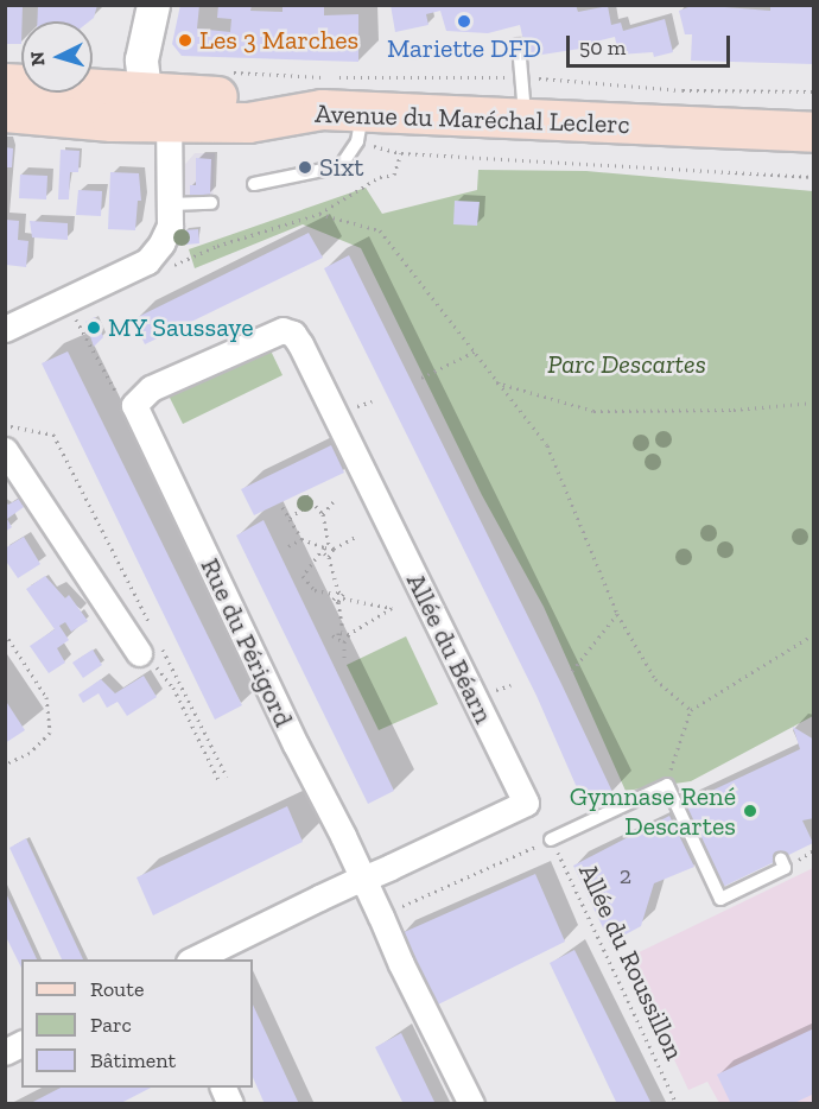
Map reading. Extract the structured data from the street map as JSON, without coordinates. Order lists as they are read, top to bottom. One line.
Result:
{"streets":{"main road":["Avenue du Maréchal Leclerc"],"street":["Rue du Périgord","Allée du Béarn"],"path":["Allée du Roussillon"]},"crossings":[["Rue du Périgord","Allée du Béarn"]],"parks":["Parc Descartes"],"places":["Mariette DFD","Les 3 Marches","Sixt","MY Saussaye","Gymnase René Descartes"],"house_numbers":["2"],"legend":["Route","Parc","Bâtiment"],"scale_bar":"50 m","north":"left"}
